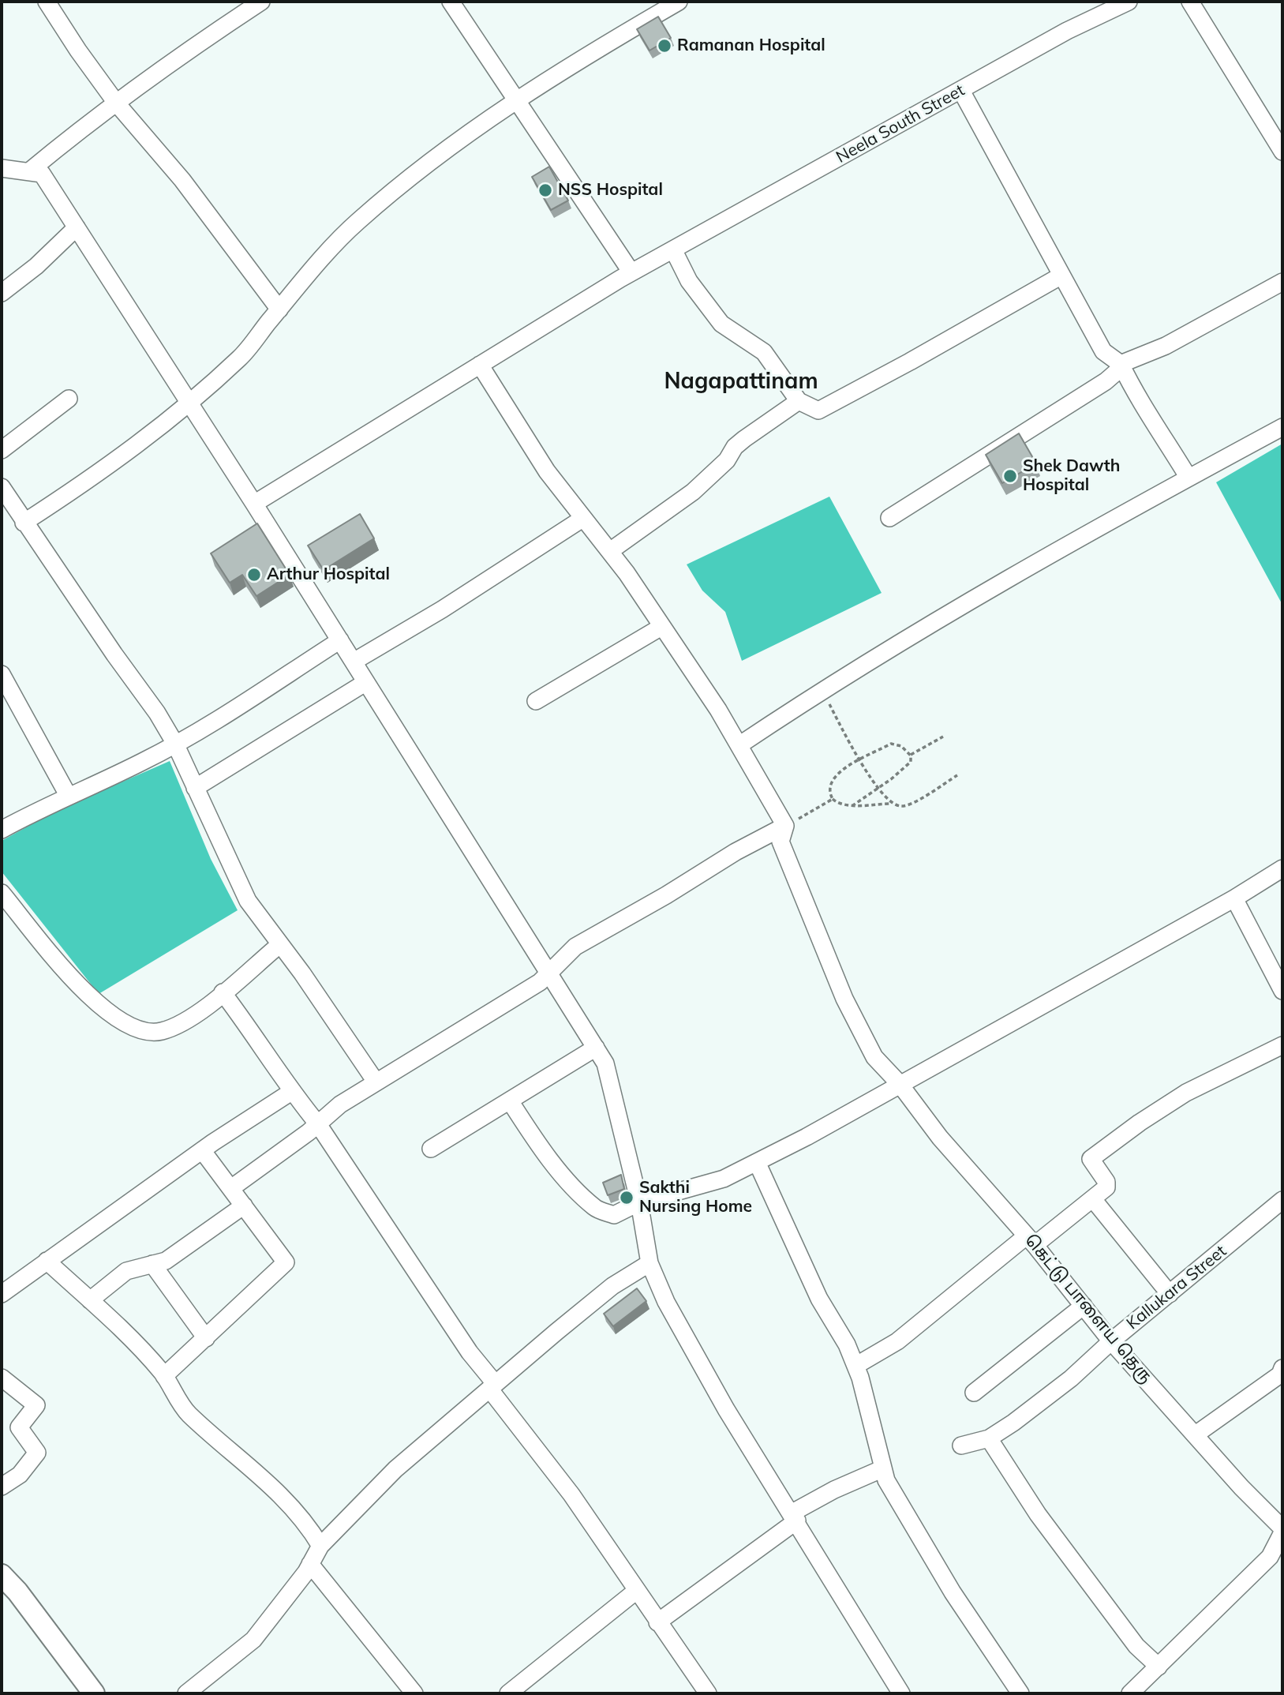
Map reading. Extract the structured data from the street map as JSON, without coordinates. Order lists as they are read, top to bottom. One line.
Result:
{"streets":{"street":["Neela South Street","Kallukara Street","கெட்டு பாளைய தெரு"]},"crossings":[["Kallukara Street","கெட்டு பாளைய தெரு"]],"districts":["Nagapattinam"],"places":["Ramanan Hospital","NSS Hospital","Shek Dawth Hospital","Arthur Hospital","Sakthi Nursing Home"]}
